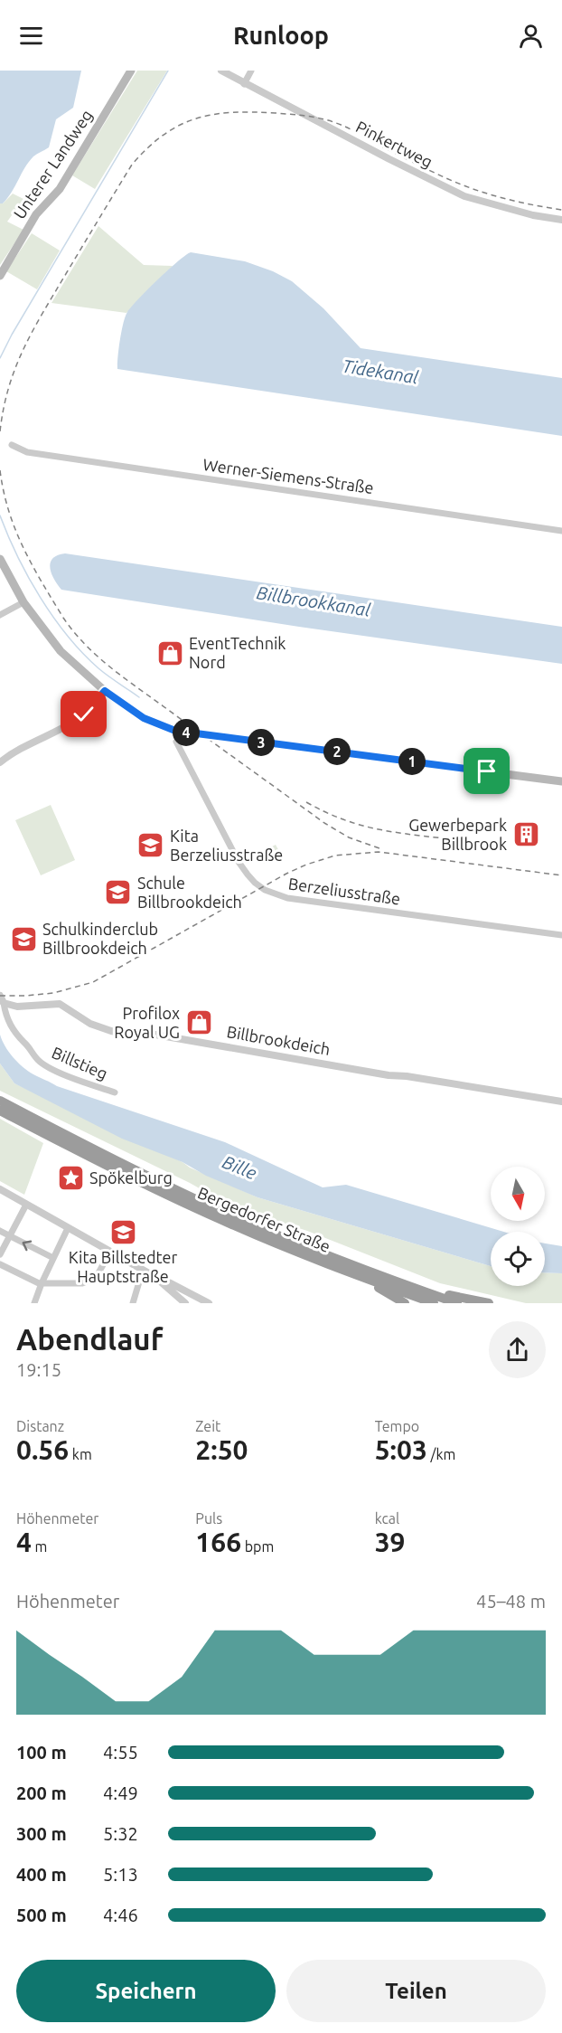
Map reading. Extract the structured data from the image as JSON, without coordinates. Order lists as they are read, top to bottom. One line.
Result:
{"streets":{"highway":["Bergedorfer Straße"],"main road":["Unterer Landweg"],"street":["Pinkertweg","Werner-Siemens-Straße","Berzeliusstraße","Billbrookdeich","Billstieg"]},"crossings":[["Billbrookdeich","Billstieg"]],"water":["Tidekanal","Billbrookkanal","Bille"],"places":{"shop":["EventTechnik Nord","Profilox Royal UG"],"building":["Gewerbepark Billbrook"],"school or university":["Kita Berzeliusstraße","Schule Billbrookdeich","Schulkinderclub Billbrookdeich","Kita Billstedter Hauptstraße"],"place":["Spökelburg"]},"north":"bottom","page":{"header":"Runloop","pins":["4","3","2","1"],"heading":["Abendlauf","19:15"],"stats":[["Distanz","0.56 km"],["Zeit","2:50"],["Tempo","5:03 /km"],["Höhenmeter","4 m"],["Puls","166 bpm"],["kcal","39"]],"chart":["Höhenmeter","45–48 m"],"list":[{"name":"100 m","note":"4:55"},{"name":"200 m","note":"4:49"},{"name":"300 m","note":"5:32"},{"name":"400 m","note":"5:13"},{"name":"500 m","note":"4:46"}],"buttons":["Speichern","Teilen"]}}
